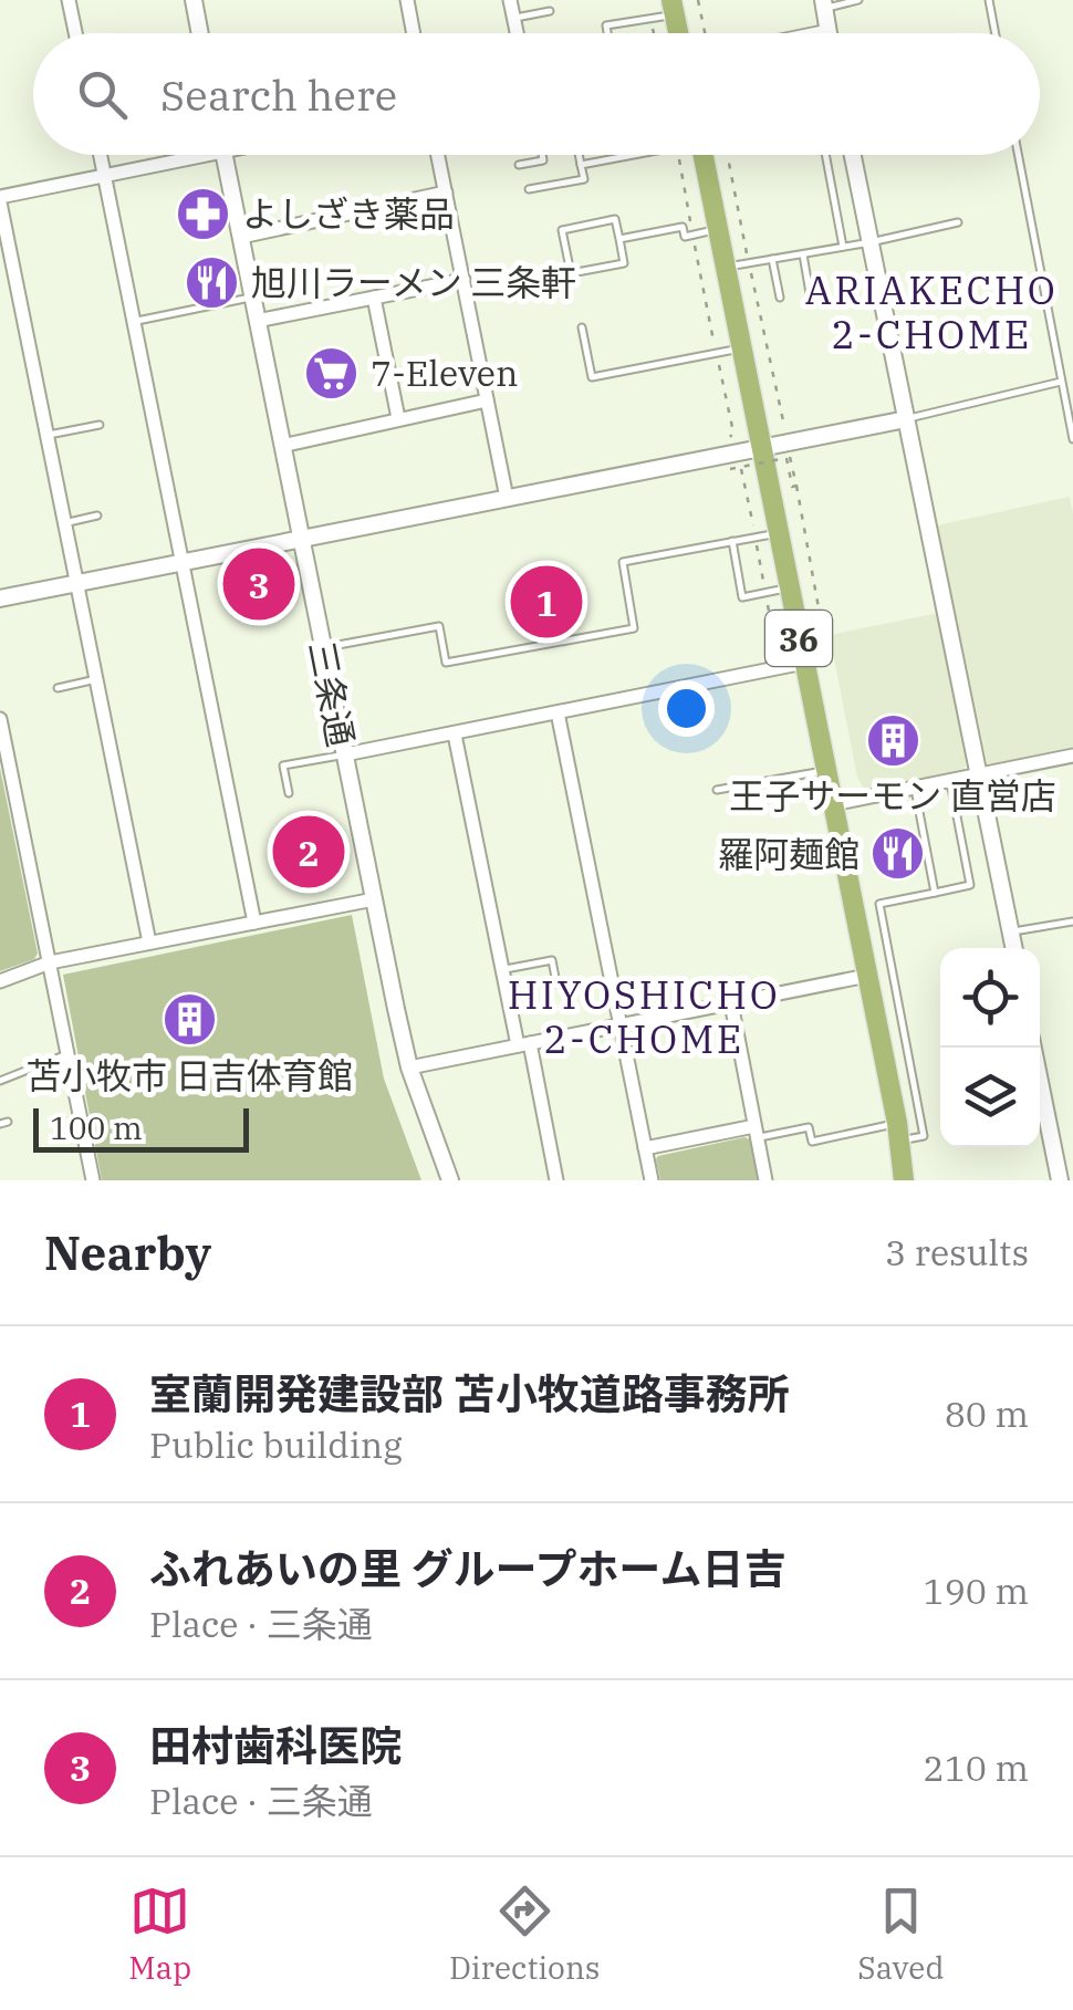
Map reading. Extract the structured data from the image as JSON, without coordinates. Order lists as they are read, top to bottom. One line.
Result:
{"streets":{"highway":["36"],"street":["三条通"]},"districts":["ARIAKECHO 2-CHOME","HIYOSHICHO 2-CHOME"],"places":{"pharmacy":["よしざき薬品"],"restaurant":["旭川ラーメン 三条軒","羅阿麺館"],"supermarket":["7-Eleven"],"building":["王子サーモン 直営店","苫小牧市 日吉体育館"]},"scale_bar":"100 m","page":{"search":"Search here","pins":["3","1","2"],"scale":"100 m","heading":["Nearby","3 results"],"list":[{"mark":"1","name":"室蘭開発建設部 苫小牧道路事務所","note":"Public building","value":"80 m"},{"mark":"2","name":"ふれあいの里 グループホーム日吉","note":"Place · 三条通","value":"190 m"},{"mark":"3","name":"田村歯科医院","note":"Place · 三条通","value":"210 m"}],"nav":["Map","Directions","Saved"]}}
